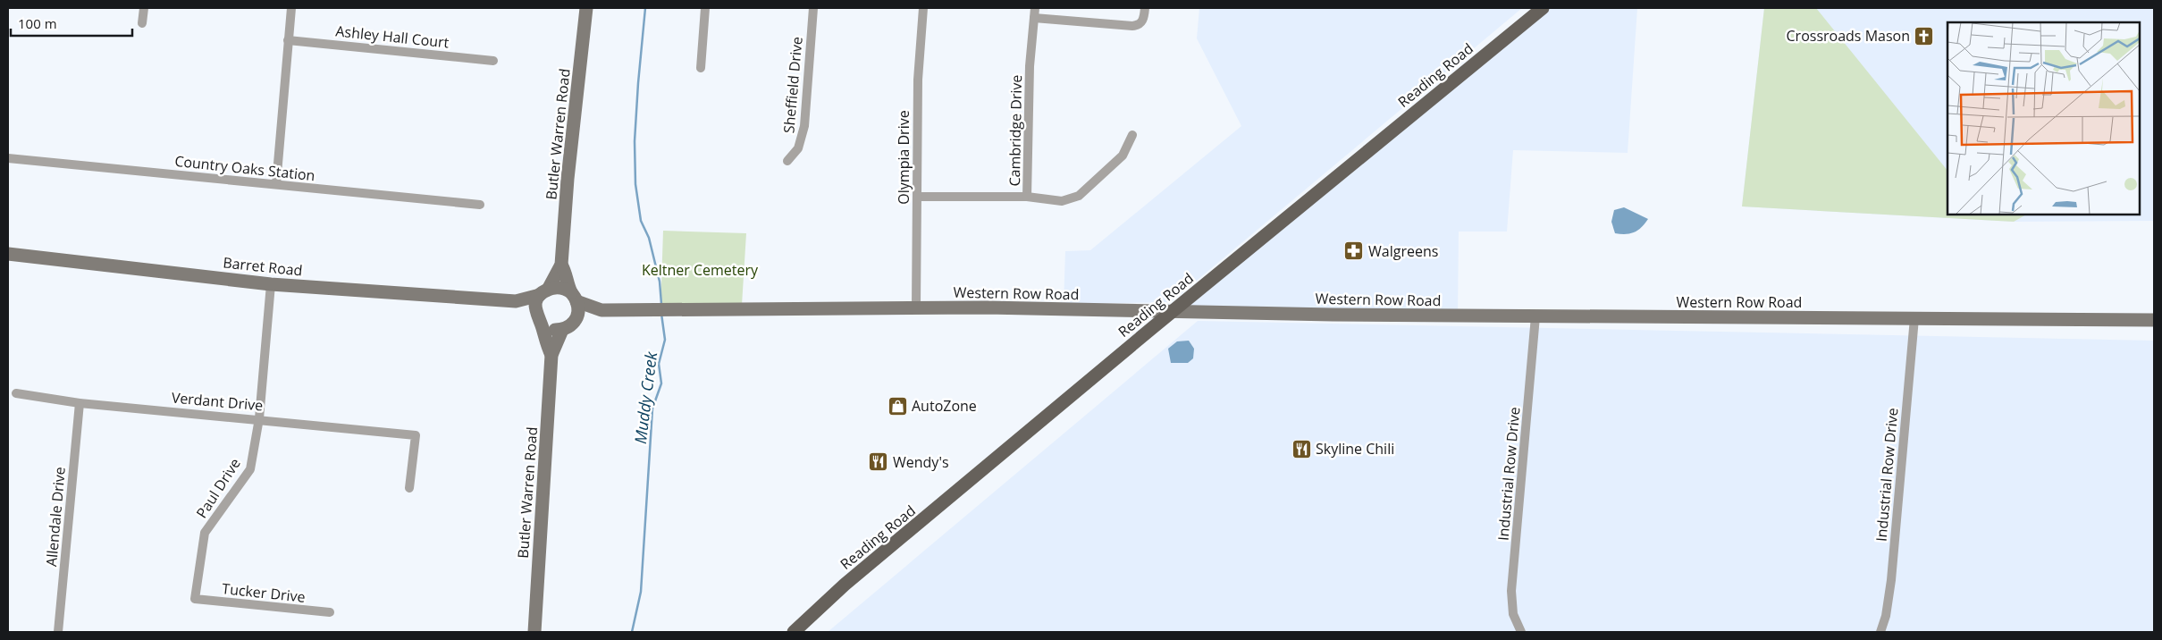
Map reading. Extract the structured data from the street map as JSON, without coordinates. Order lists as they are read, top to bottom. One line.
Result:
{"streets":{"main road":["Reading Road"],"street":["Ashley Hall Court","Sheffield Drive","Cambridge Drive","Butler Warren Road","Olympia Drive","Country Oaks Station","Barret Road","Western Row Road","Verdant Drive","Industrial Row Drive","Paul Drive","Allendale Drive","Tucker Drive"]},"crossings":[["Reading Road","Western Row Road"],["Cambridge Drive","Olympia Drive"],["Butler Warren Road","Barret Road"],["Butler Warren Road","Western Row Road"],["Olympia Drive","Western Row Road"],["Barret Road","Western Row Road"],["Barret Road","Paul Drive"],["Western Row Road","Industrial Row Drive"],["Verdant Drive","Paul Drive"],["Verdant Drive","Allendale Drive"],["Paul Drive","Tucker Drive"]],"water":["Muddy Creek"],"parks":["Keltner Cemetery"],"places":{"church":["Crossroads Mason"],"pharmacy":["Walgreens"],"shop":["AutoZone"],"restaurant":["Skyline Chili","Wendy's"]},"scale_bar":"100 m"}
